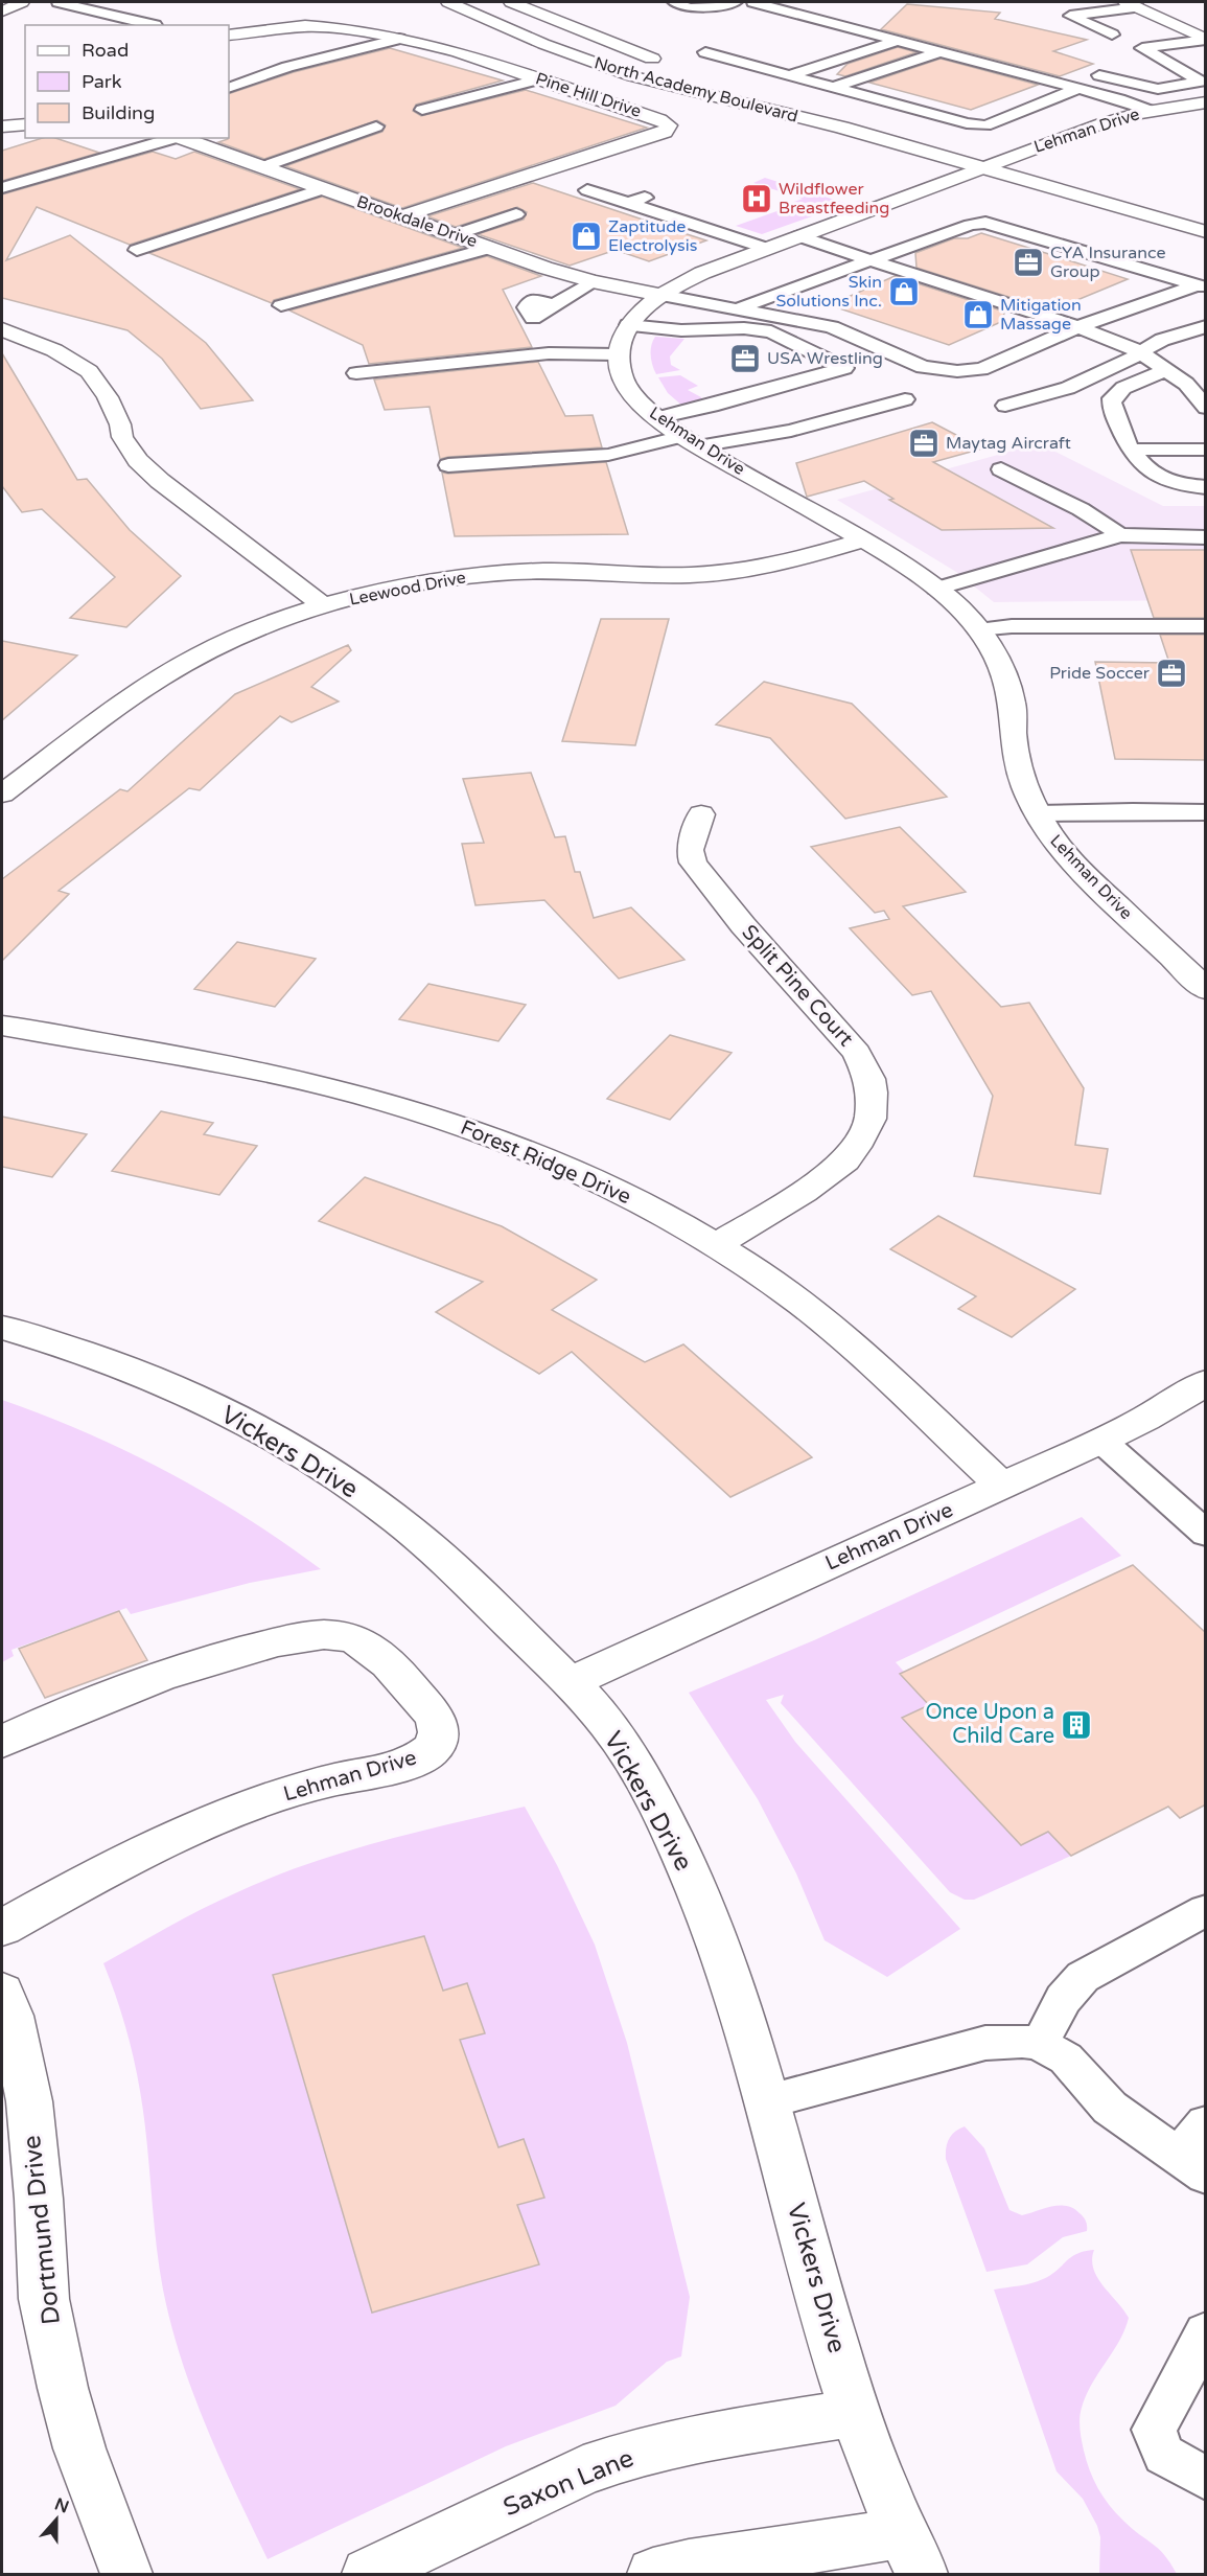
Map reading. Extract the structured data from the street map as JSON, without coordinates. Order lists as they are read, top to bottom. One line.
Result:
{"streets":{"main road":["North Academy Boulevard","Pine Hill Drive","Lehman Drive","Brookdale Drive","Leewood Drive","Split Pine Court","Forest Ridge Drive","Vickers Drive","Dortmund Drive","Saxon Lane"]},"crossings":[["North Academy Boulevard","Lehman Drive"],["Pine Hill Drive","Brookdale Drive"],["Lehman Drive","Brookdale Drive"],["Lehman Drive","Leewood Drive"],["Lehman Drive","Forest Ridge Drive"],["Lehman Drive","Vickers Drive"],["Split Pine Court","Forest Ridge Drive"],["Vickers Drive","Saxon Lane"]],"places":{"hospital":["Wildflower Breastfeeding"],"shop":["Zaptitude Electrolysis","Skin Solutions Inc.","Mitigation Massage"],"office":["CYA Insurance Group","USA Wrestling","Maytag Aircraft","Pride Soccer"],"building":["Once Upon a Child Care"]},"legend":["Road","Park","Building"],"north":"top"}
